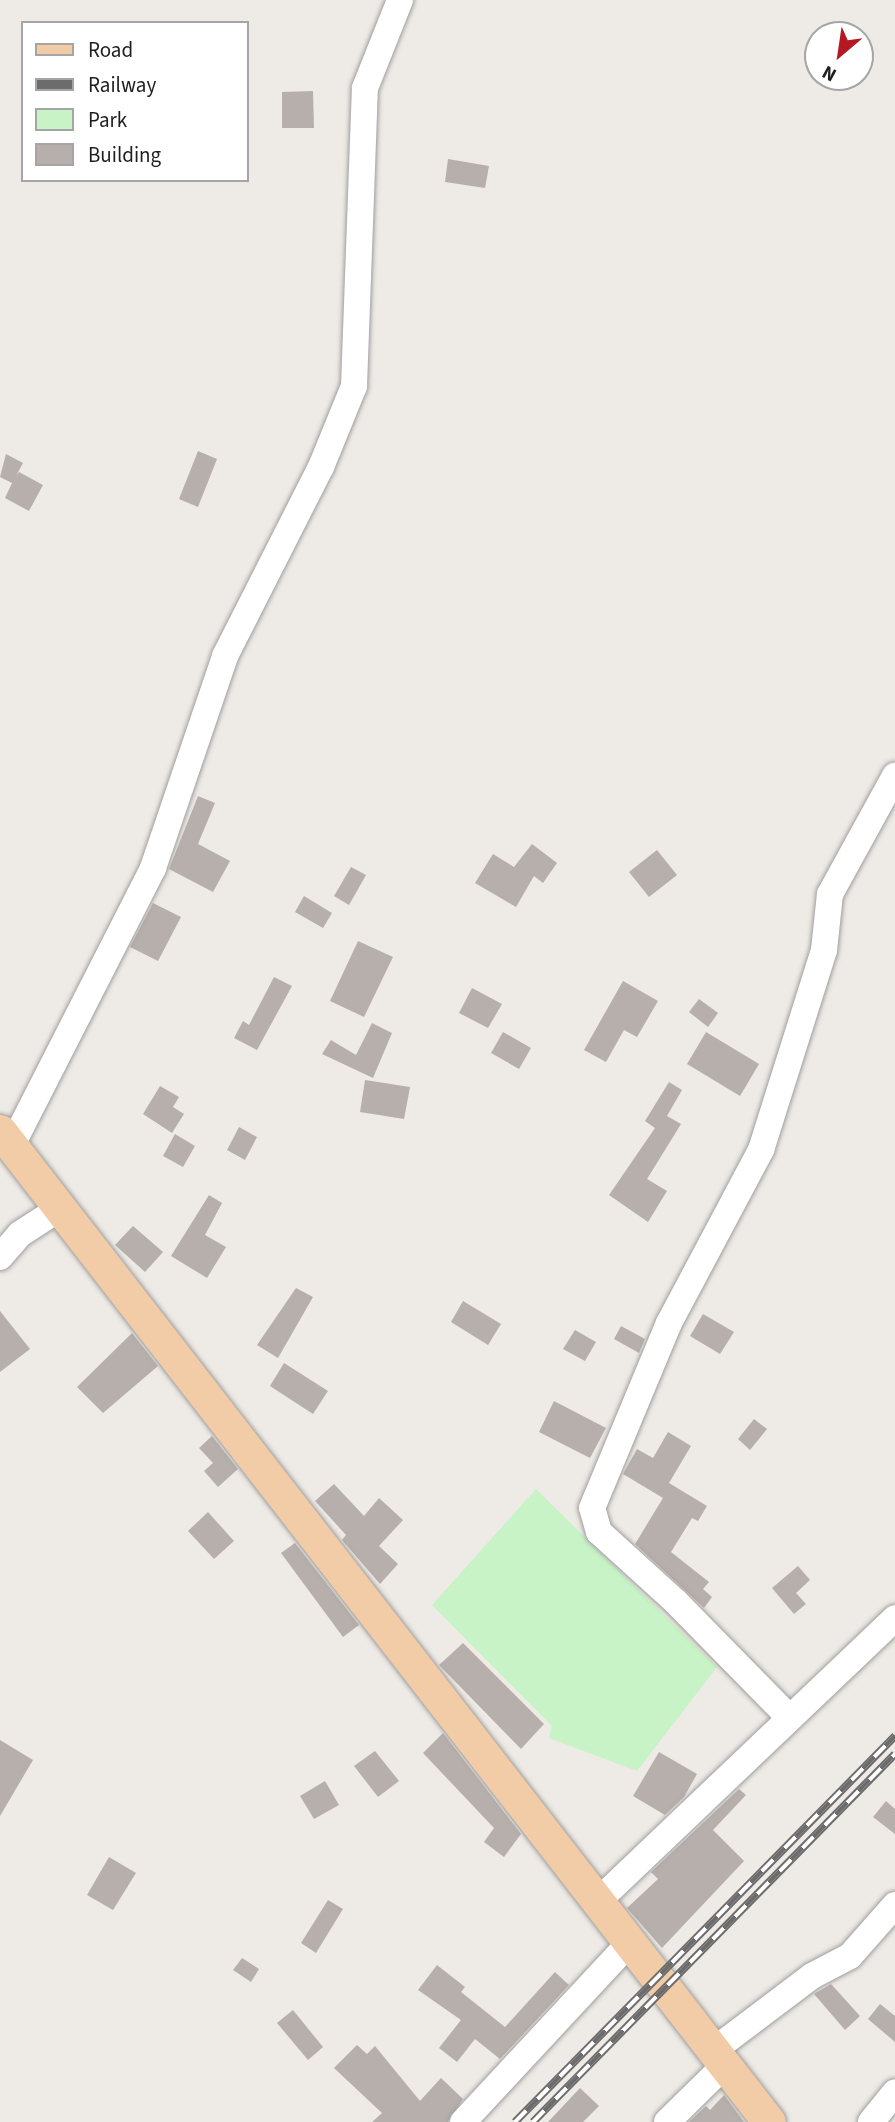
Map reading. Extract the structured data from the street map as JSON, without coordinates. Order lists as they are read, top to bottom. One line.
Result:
{"legend":["Road","Railway","Park","Building"],"north":"bottom left"}
